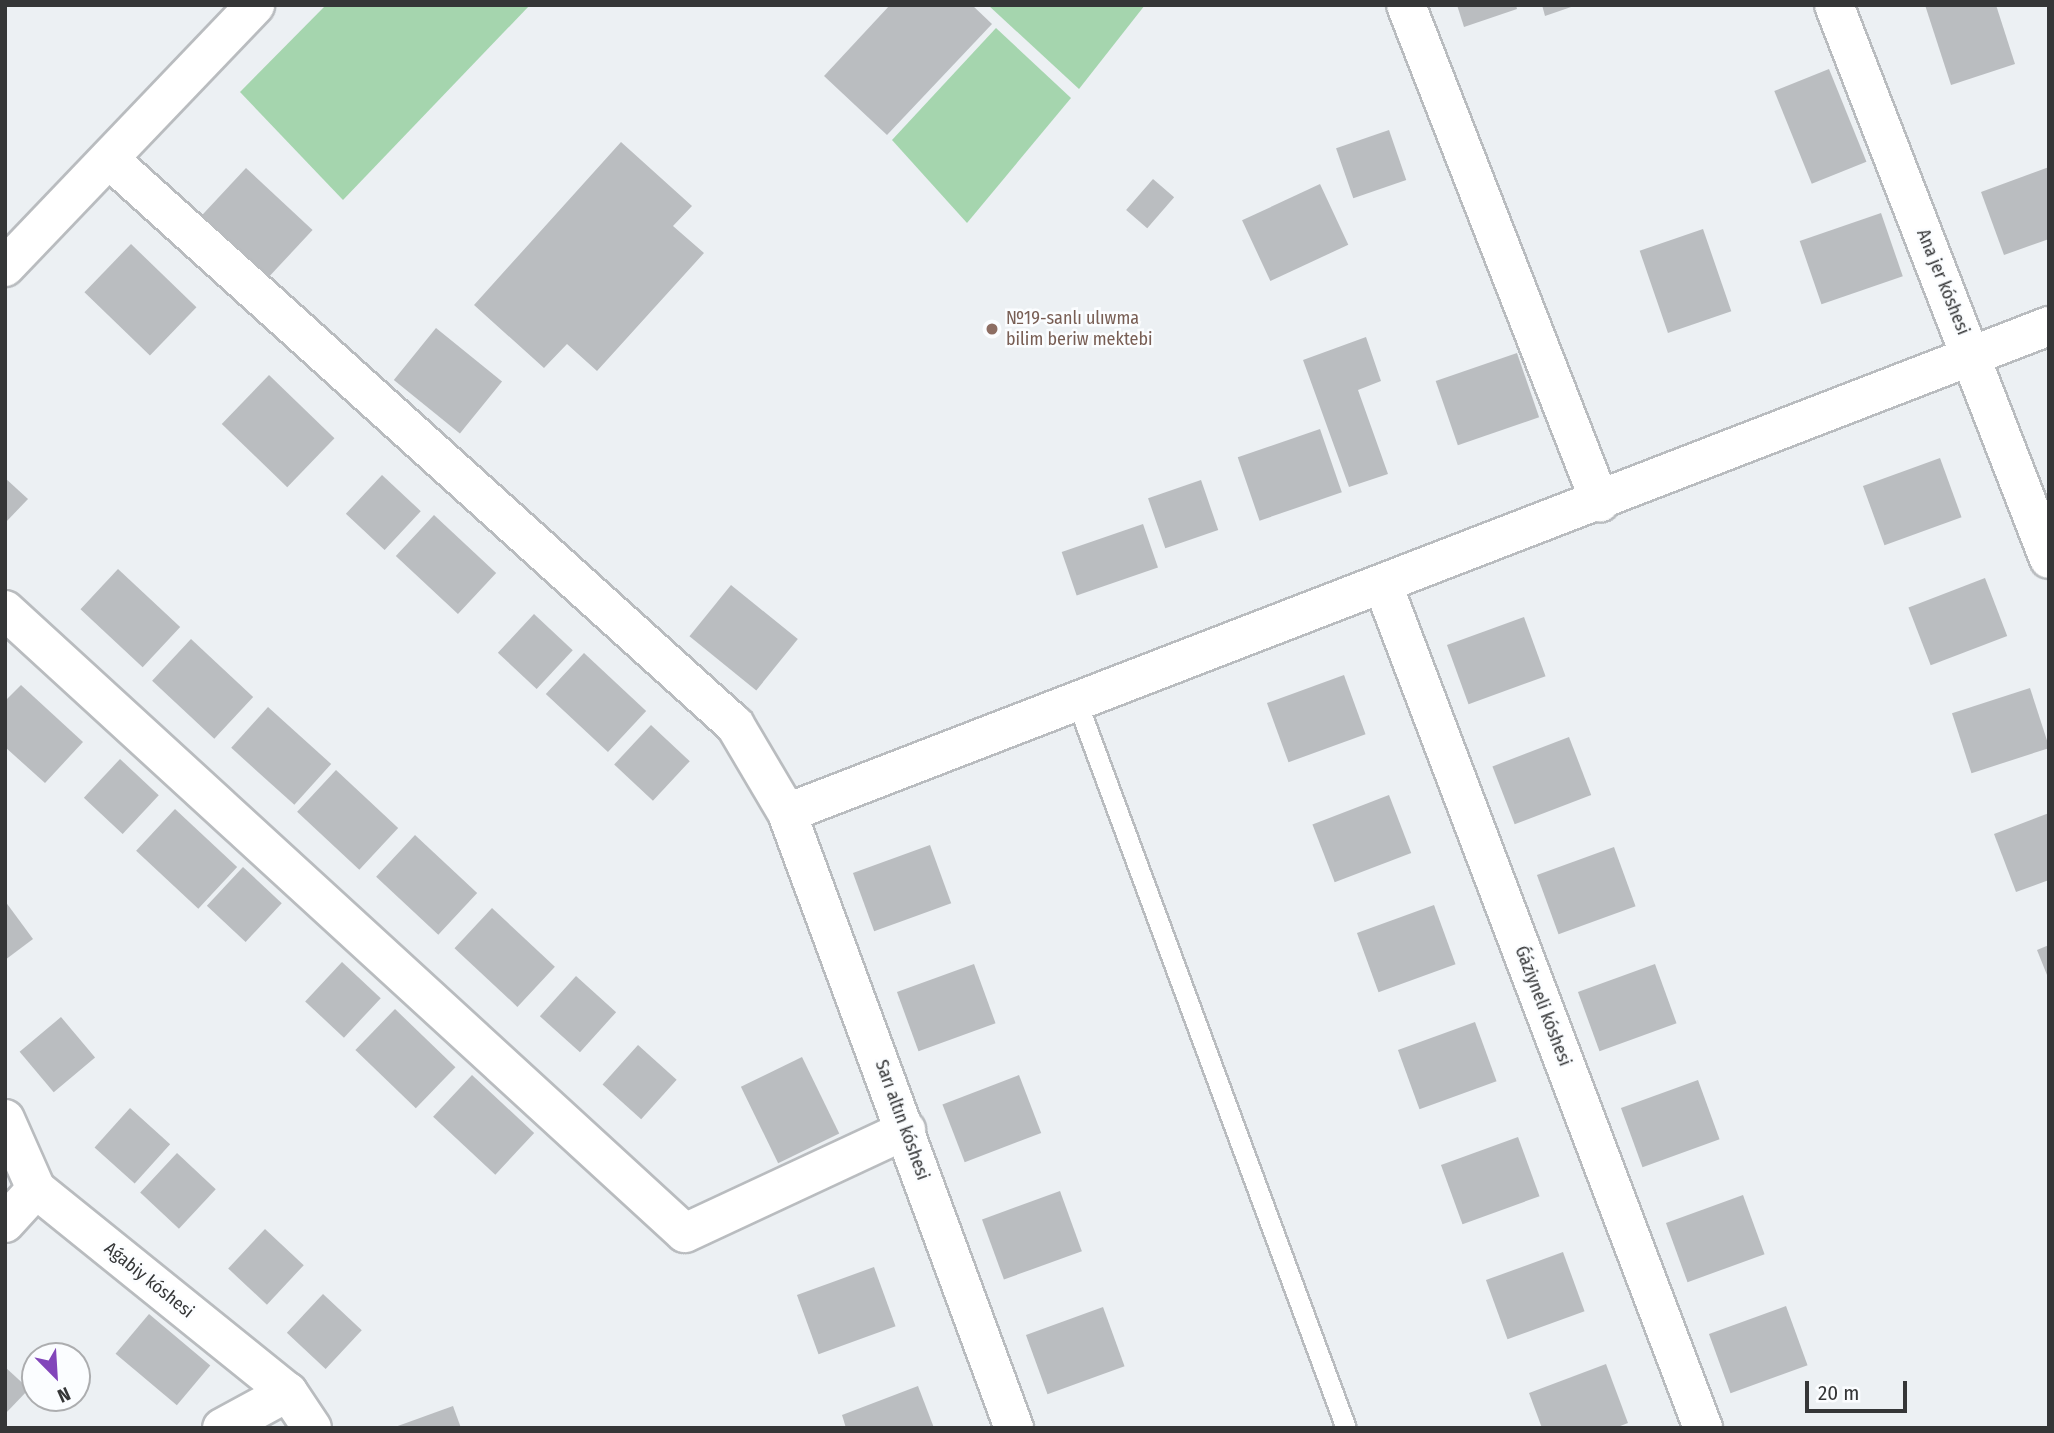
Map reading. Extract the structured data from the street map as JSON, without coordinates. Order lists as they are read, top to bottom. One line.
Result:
{"streets":{"street":["Ana jer kóshesi","Ǵáziyneli kóshesi","Sarı altın kóshesi","Aǵabiy kóshesi"]},"places":["№19-sanlı ulıwma bilim beriw mektebi"],"scale_bar":"20 m","north":"bottom right"}
